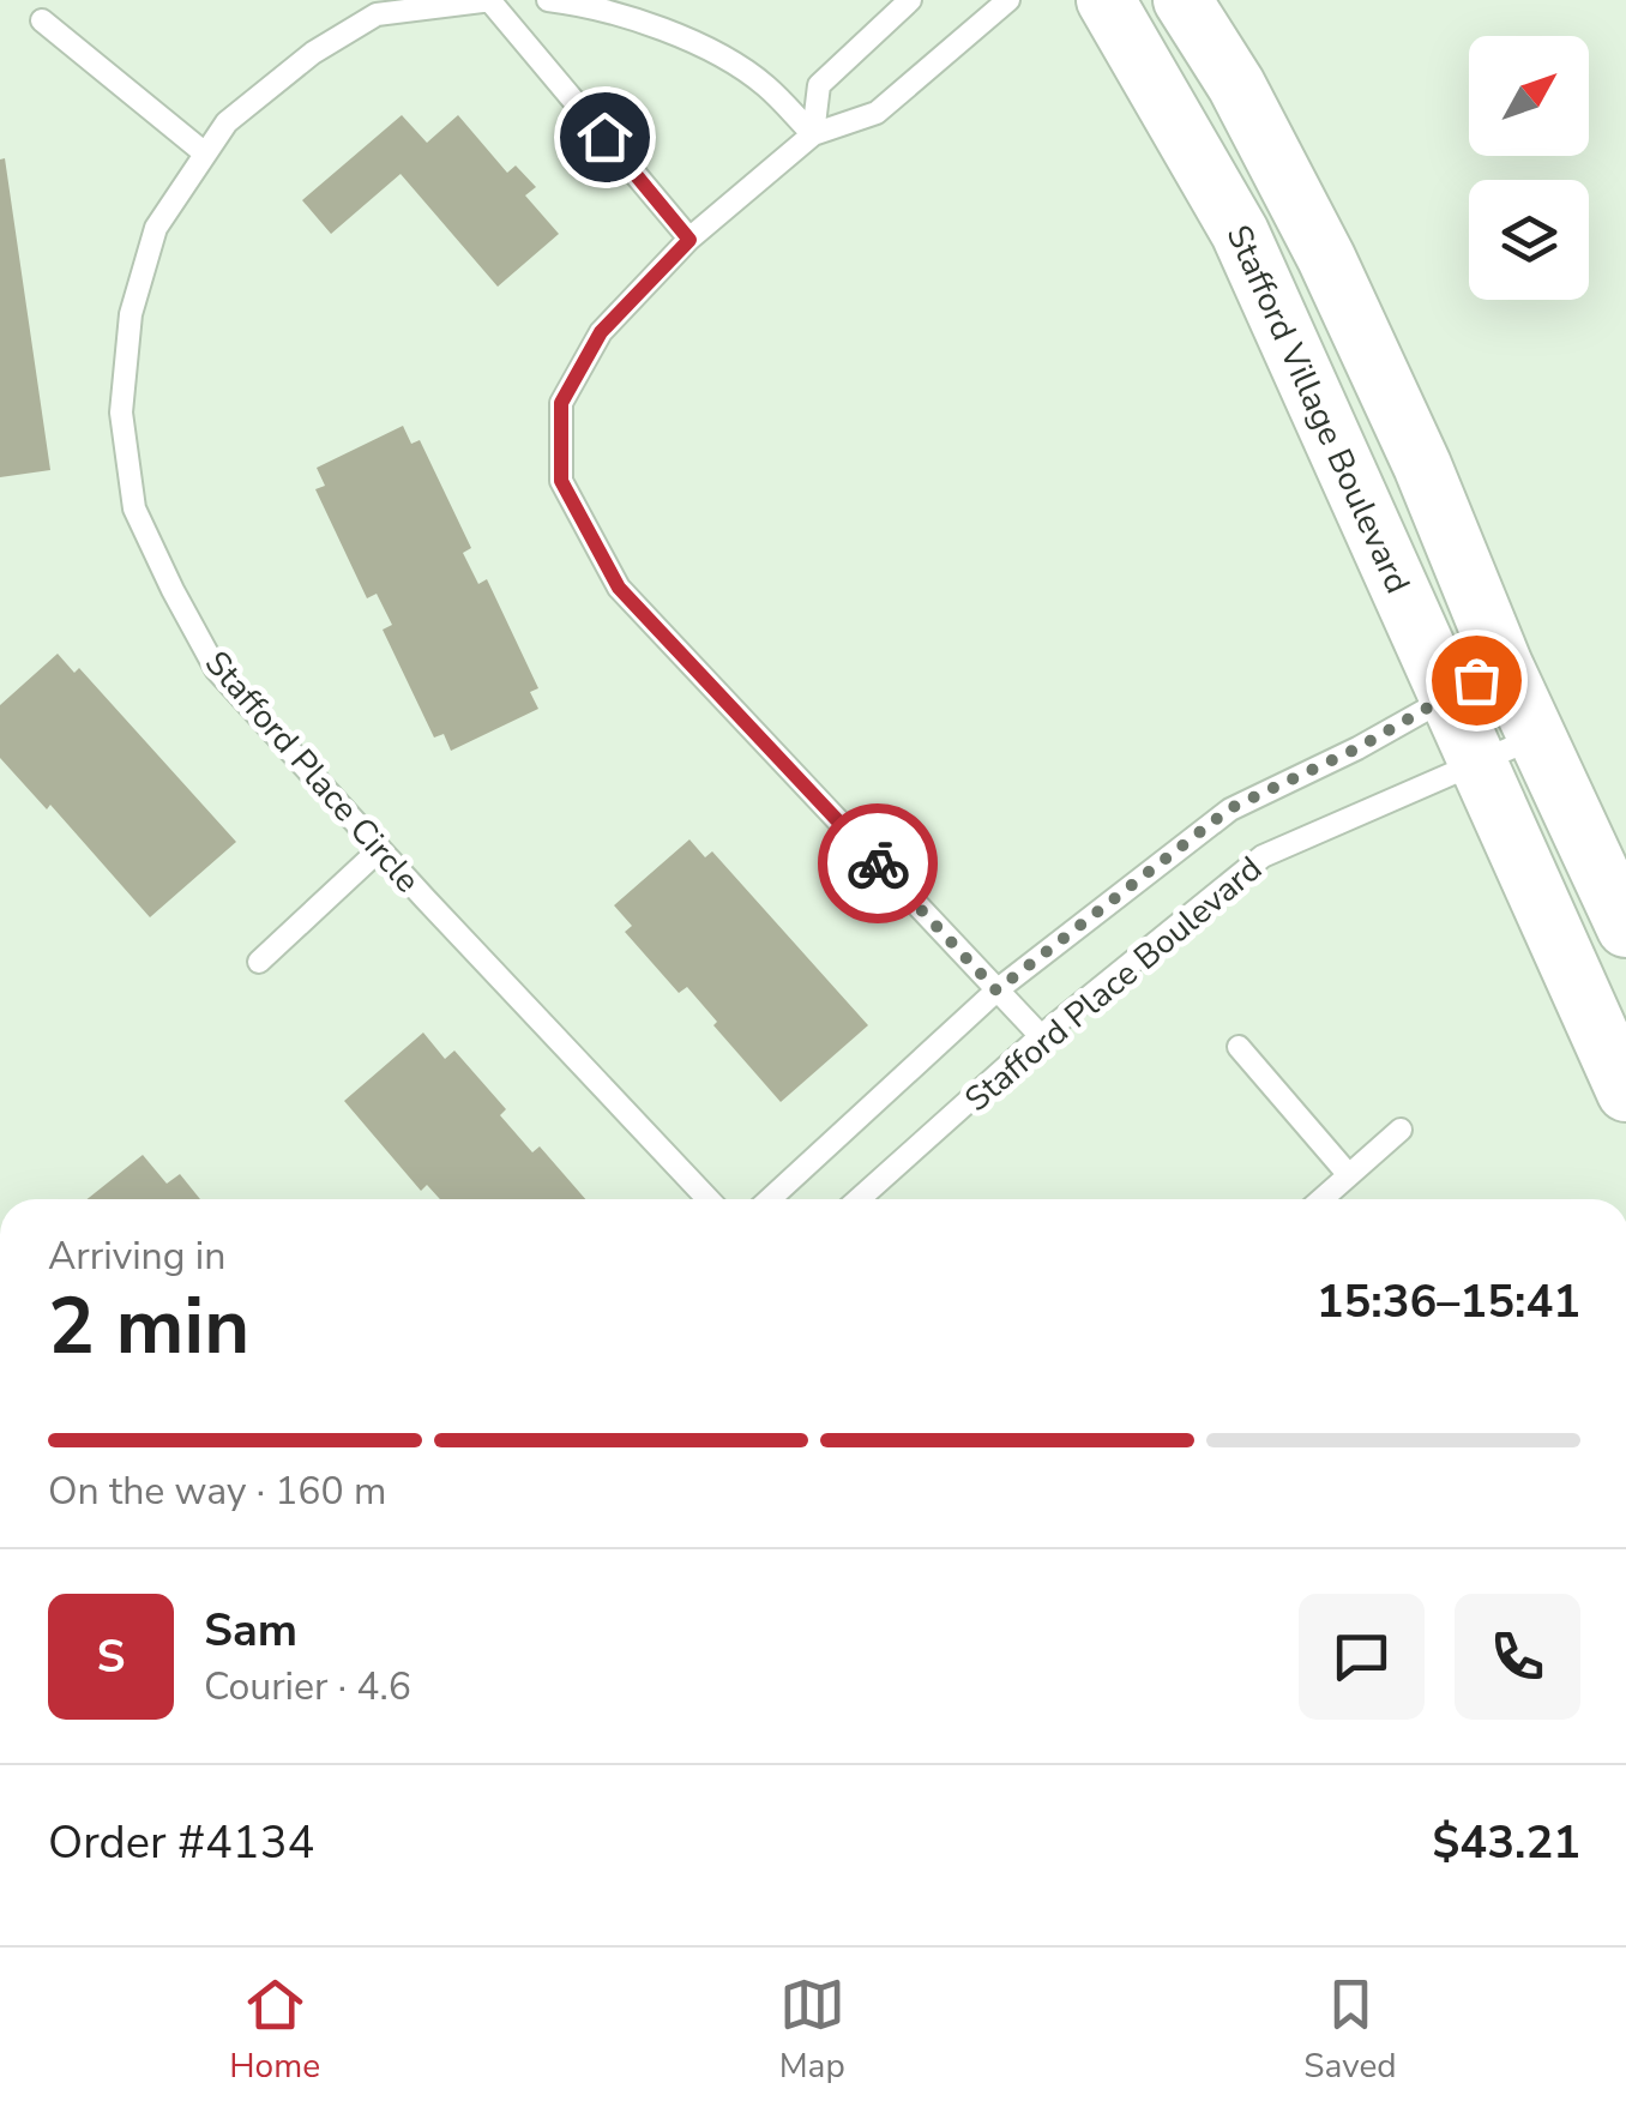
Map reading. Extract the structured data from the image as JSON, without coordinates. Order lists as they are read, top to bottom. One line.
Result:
{"streets":{"main road":["Stafford Village Boulevard"],"lane":["Stafford Place Circle","Stafford Place Boulevard"]},"crossings":[["Stafford Village Boulevard","Stafford Place Boulevard"]],"north":"top right","page":{"heading":["2 min","Arriving in","15:36–15:41"],"panel":["Sam","Courier · 4.6","Order #4134","$43.21"],"bar":"On the way · 160 m","round":"S","tabs":["Home","Map","Saved"]}}
